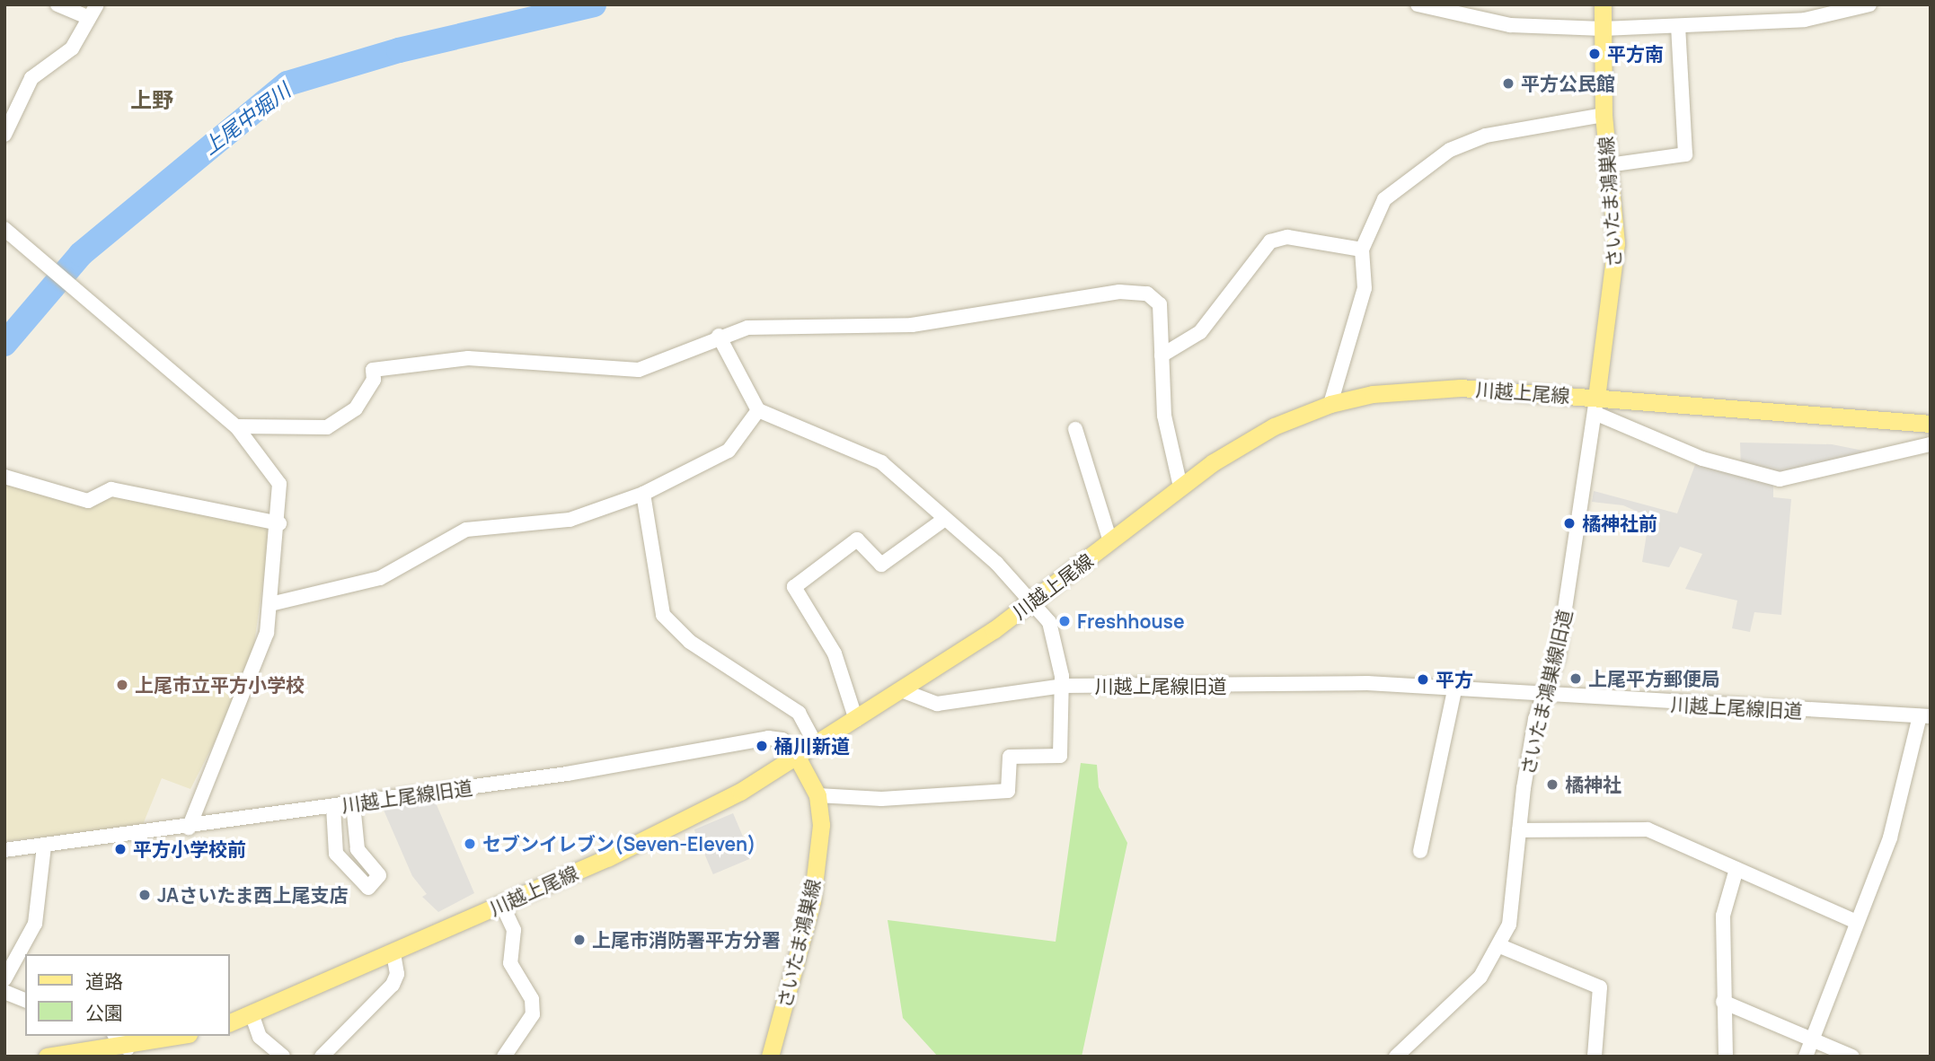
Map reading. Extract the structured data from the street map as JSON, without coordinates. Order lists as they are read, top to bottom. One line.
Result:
{"streets":{"main road":["さいたま鴻巣線","川越上尾線"],"street":["川越上尾線旧道","さいたま鴻巣線旧道"]},"crossings":[["さいたま鴻巣線","川越上尾線"],["さいたま鴻巣線","川越上尾線旧道"],["さいたま鴻巣線","さいたま鴻巣線旧道"],["川越上尾線","川越上尾線旧道"],["川越上尾線","さいたま鴻巣線旧道"],["川越上尾線旧道","さいたま鴻巣線旧道"]],"districts":["上野"],"water":["上尾中堀川"],"places":["平方南","平方公民館","橘神社前","Freshhouse","上尾平方郵便局","平方","上尾市立平方小学校","桶川新道","橘神社","セブンイレブン(Seven-Eleven)","平方小学校前","JAさいたま西上尾支店","上尾市消防署平方分署"],"legend":["道路","公園"]}
